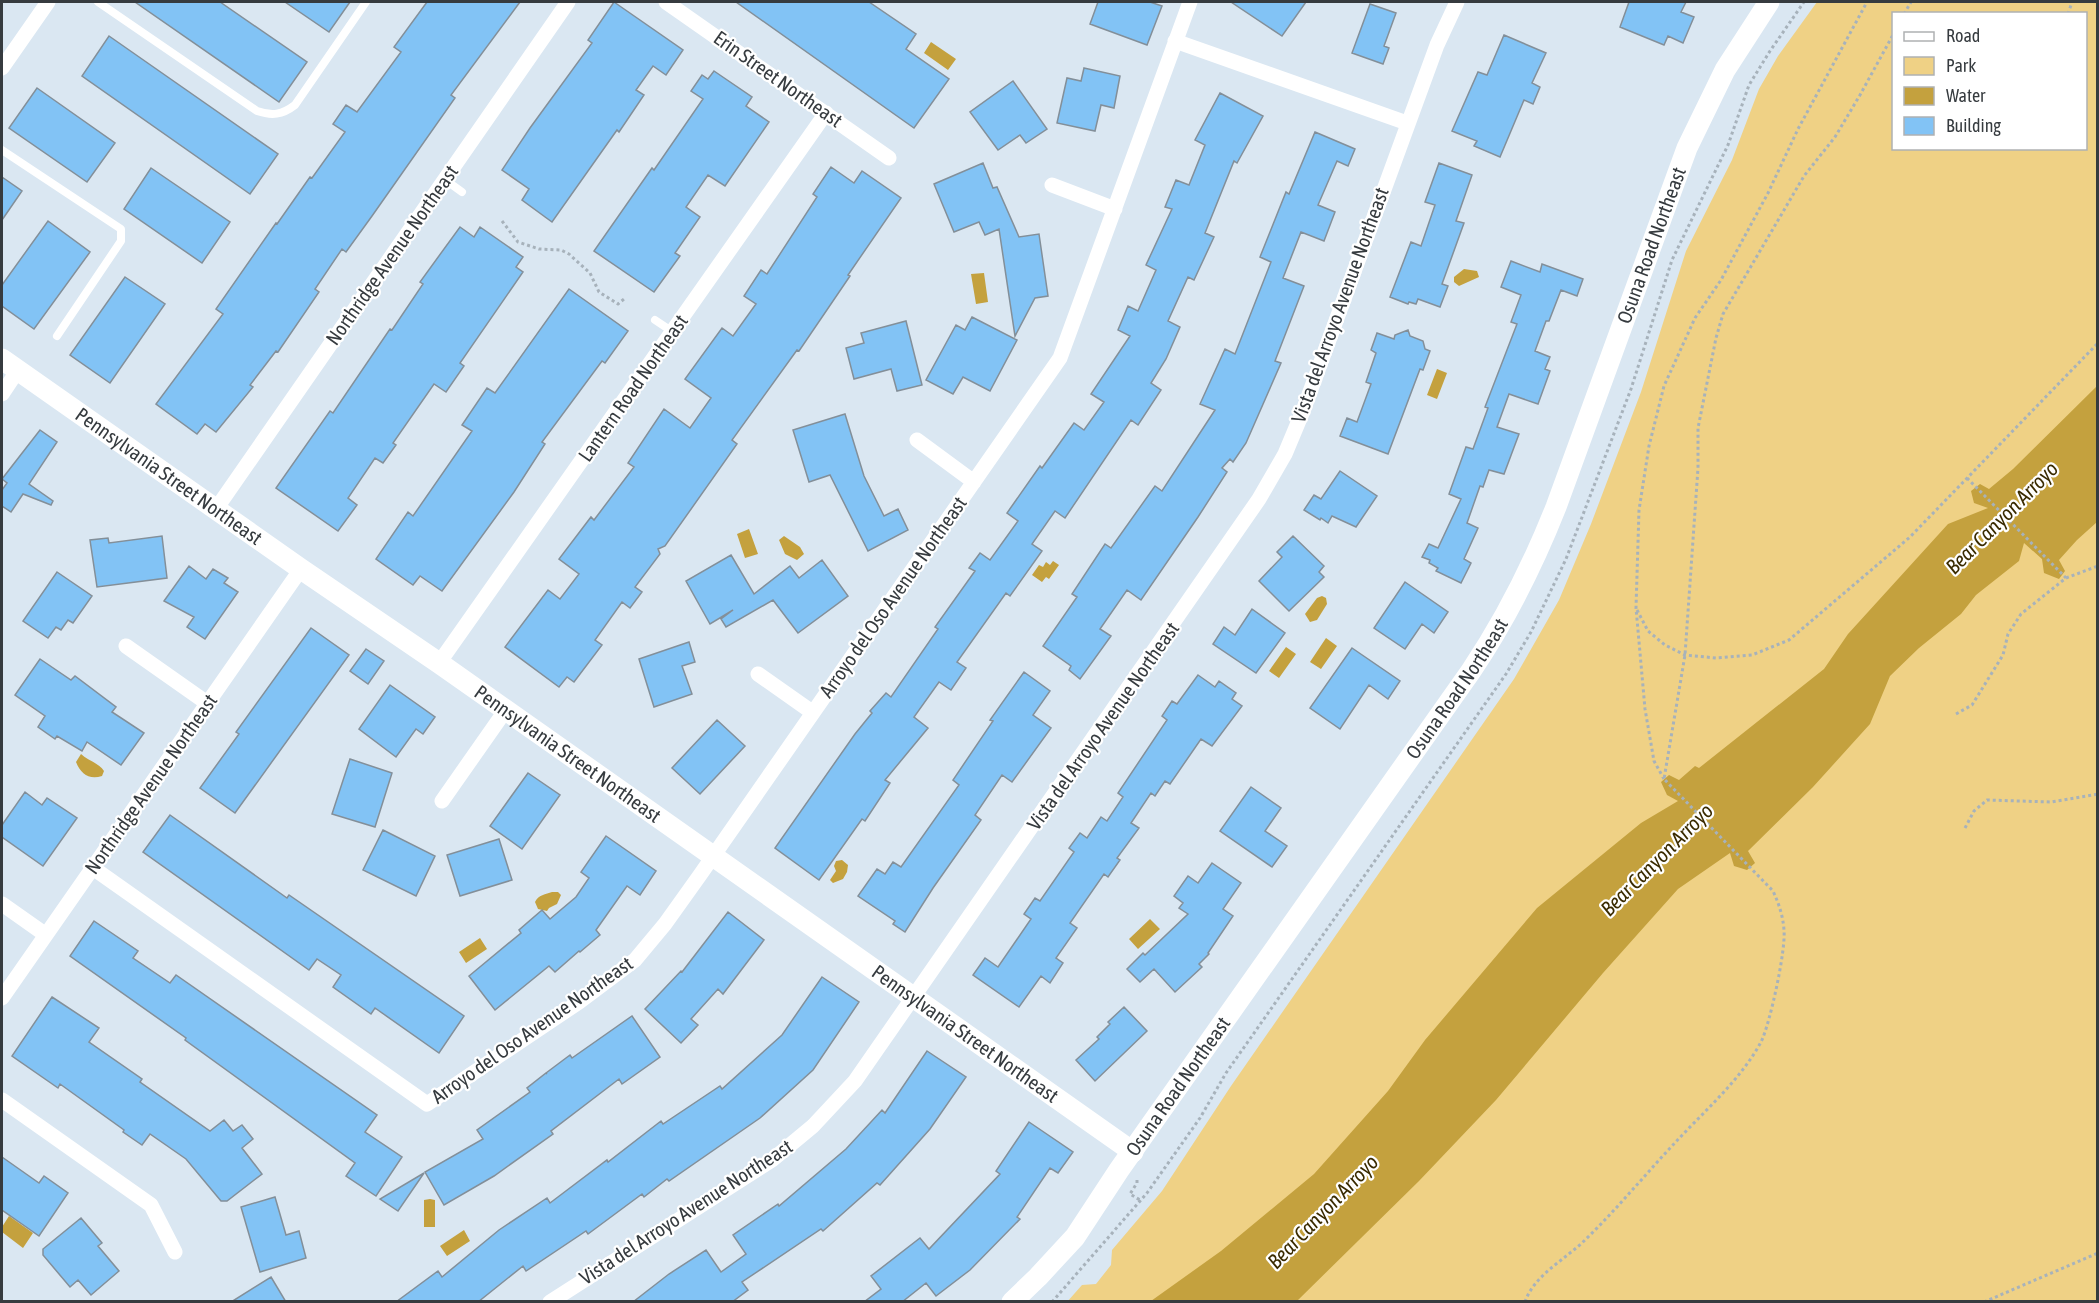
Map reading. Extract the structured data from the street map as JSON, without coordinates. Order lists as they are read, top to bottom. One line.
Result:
{"streets":{"street":["Erin Street Northeast","Osuna Road Northeast","Northridge Avenue Northeast","Vista del Arroyo Avenue Northeast","Lantern Road Northeast","Pennsylvania Street Northeast","Arroyo del Oso Avenue Northeast"]},"crossings":[["Erin Street Northeast","Lantern Road Northeast"],["Osuna Road Northeast","Pennsylvania Street Northeast"],["Northridge Avenue Northeast","Pennsylvania Street Northeast"],["Northridge Avenue Northeast","Arroyo del Oso Avenue Northeast"],["Vista del Arroyo Avenue Northeast","Pennsylvania Street Northeast"],["Lantern Road Northeast","Pennsylvania Street Northeast"],["Pennsylvania Street Northeast","Arroyo del Oso Avenue Northeast"]],"water":["Bear Canyon Arroyo"],"legend":["Road","Park","Water","Building"]}
